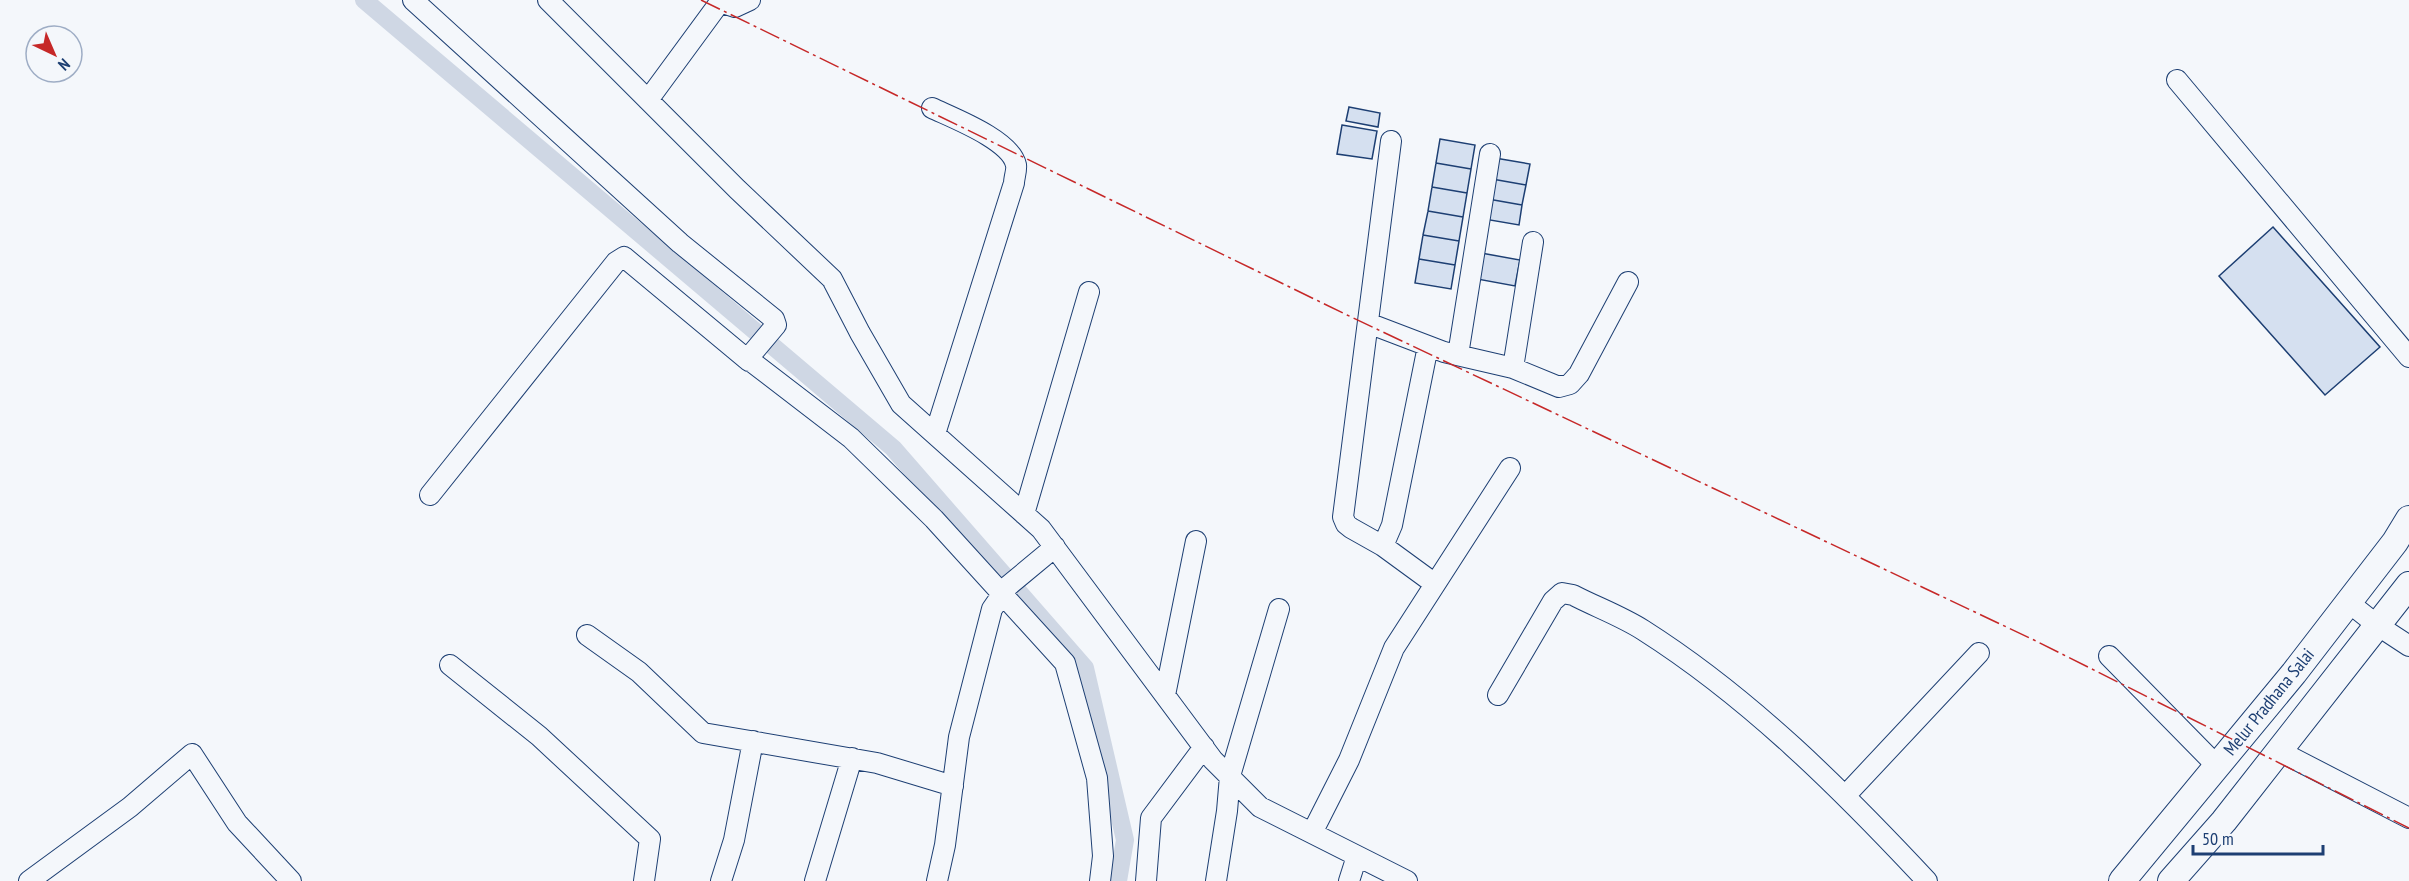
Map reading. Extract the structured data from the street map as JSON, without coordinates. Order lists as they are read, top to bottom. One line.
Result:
{"streets":{"main road":["Melur Pradhana Salai"]},"scale_bar":"50 m","north":"bottom right"}
